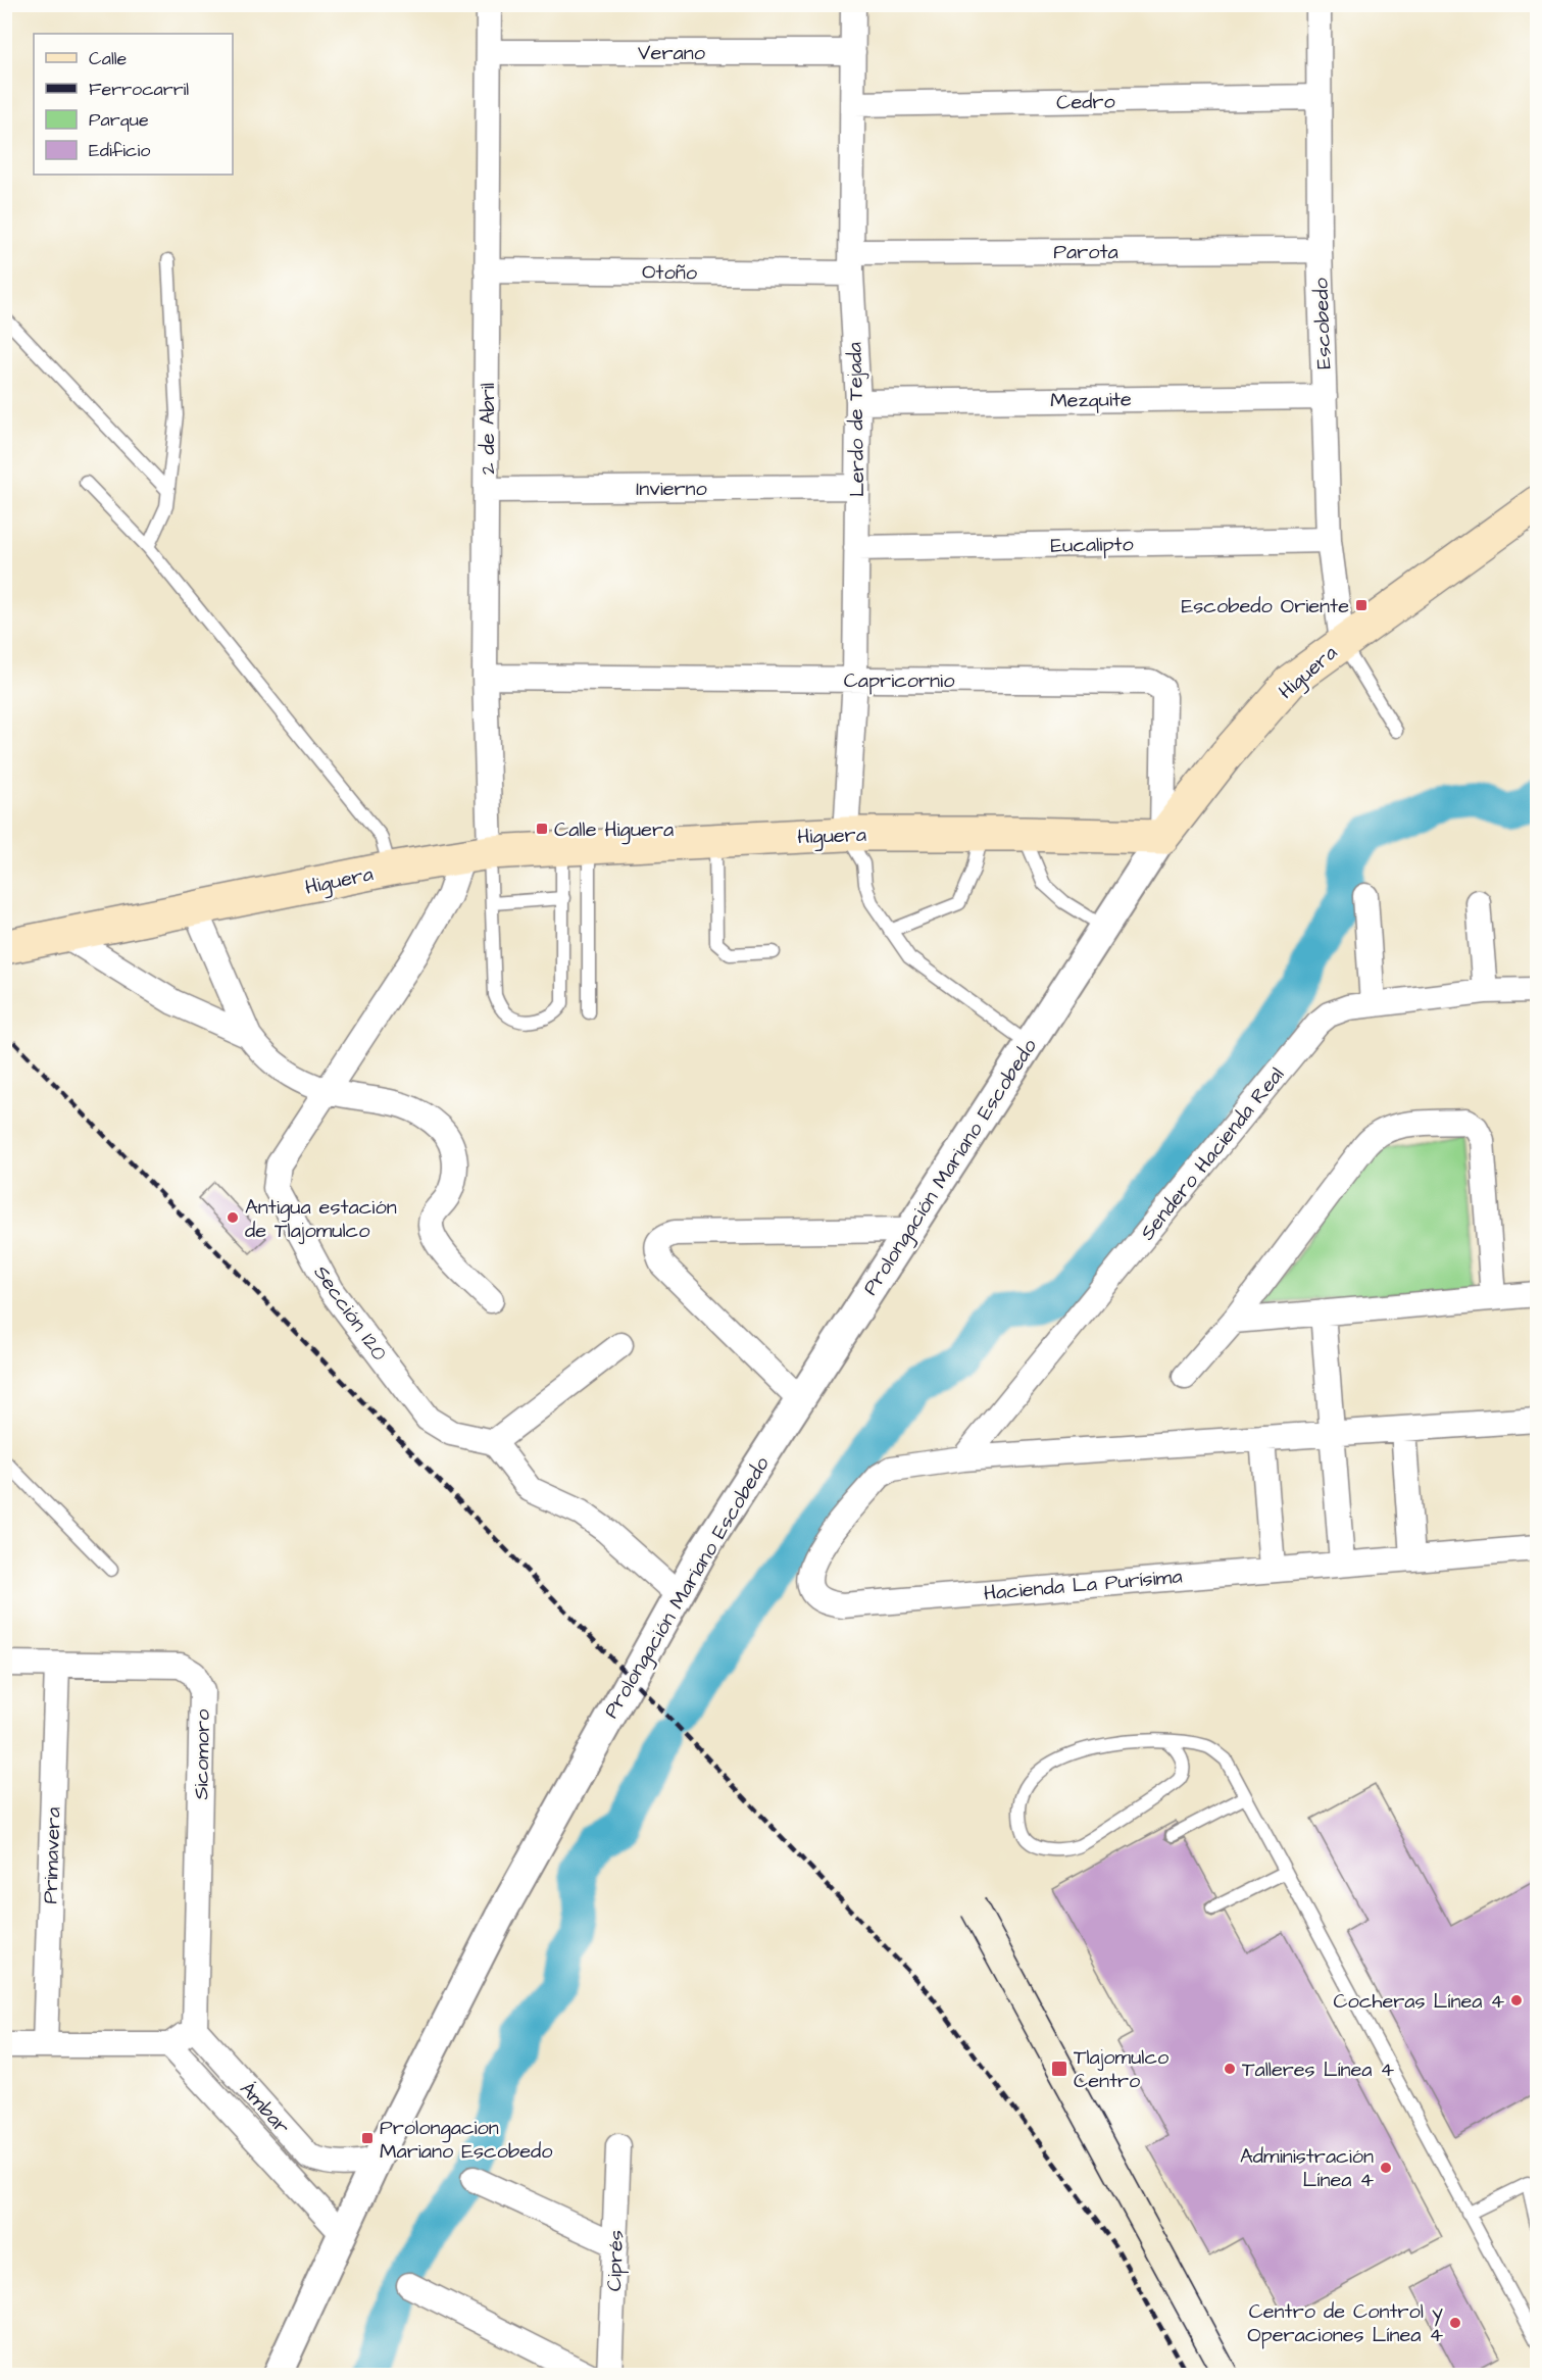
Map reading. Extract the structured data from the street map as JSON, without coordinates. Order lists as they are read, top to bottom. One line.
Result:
{"streets":{"main road":["Higuera"],"street":["Verano","Cedro","Parota","Otoño","Escobedo","Mezquite","Lerdo de Tejada","2 de Abril","Invierno","Eucalipto","Capricornio","Sendero Hacienda Real","Prolongación Mariano Escobedo","Sección I20","Hacienda La Purísima","Sicomoro","Primavera","Ámbar","Ciprés"]},"crossings":[["Verano","Lerdo de Tejada"],["Verano","2 de Abril"],["Cedro","Escobedo"],["Cedro","Lerdo de Tejada"],["Parota","Otoño"],["Parota","Escobedo"],["Parota","Lerdo de Tejada"],["Otoño","Lerdo de Tejada"],["Otoño","2 de Abril"],["Escobedo","Mezquite"],["Escobedo","Eucalipto"],["Escobedo","Higuera"],["Mezquite","Lerdo de Tejada"],["Lerdo de Tejada","Invierno"],["Lerdo de Tejada","Eucalipto"],["Lerdo de Tejada","Higuera"],["Lerdo de Tejada","Capricornio"],["2 de Abril","Invierno"],["2 de Abril","Higuera"],["2 de Abril","Capricornio"],["2 de Abril","Sección I20"],["Higuera","Capricornio"],["Higuera","Prolongación Mariano Escobedo"],["Higuera","Sección I20"],["Capricornio","Prolongación Mariano Escobedo"],["Sendero Hacienda Real","Hacienda La Purísima"],["Prolongación Mariano Escobedo","Ámbar"],["Sicomoro","Primavera"],["Sicomoro","Ámbar"]],"places":{"transit":["Escobedo Oriente","Calle Higuera","Tlajomulco Centro","Prolongacion Mariano Escobedo"],"other":["Antigua estación de Tlajomulco","Cocheras Línea 4","Talleres Línea 4","Administración Línea 4","Centro de Control y Operaciones Línea 4"]},"legend":["Calle","Ferrocarril","Parque","Edificio"]}
